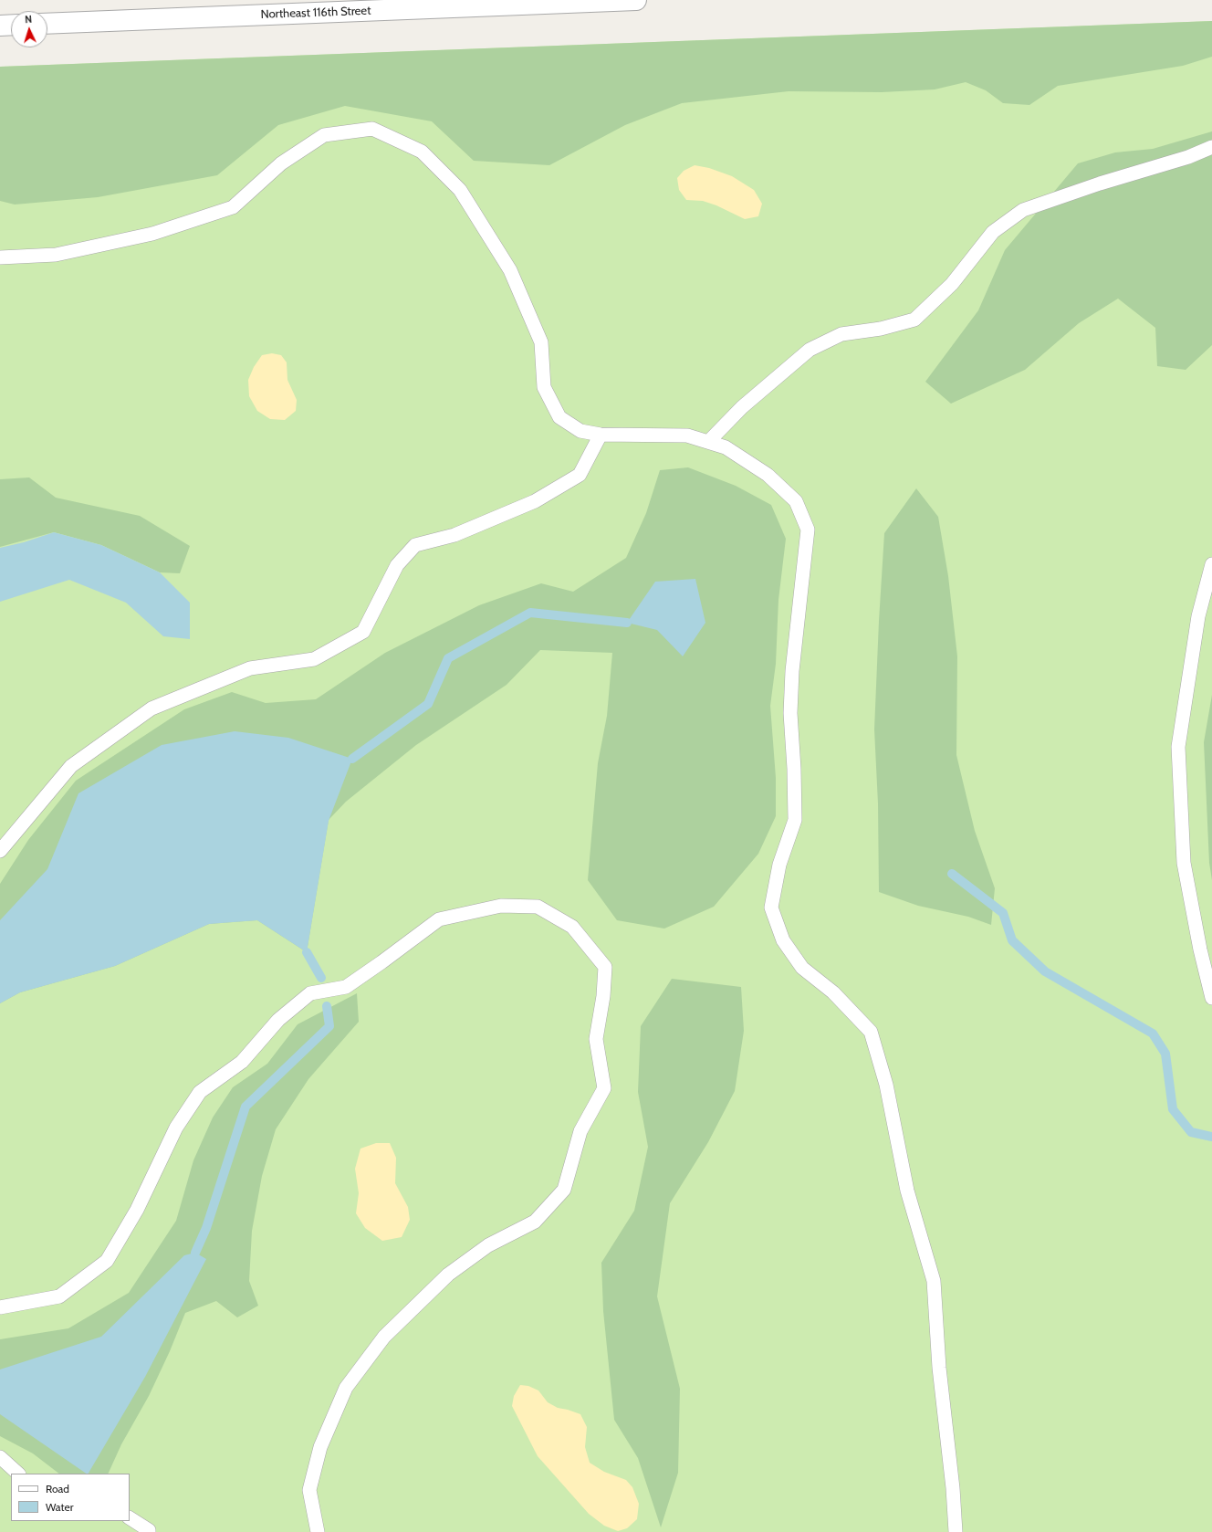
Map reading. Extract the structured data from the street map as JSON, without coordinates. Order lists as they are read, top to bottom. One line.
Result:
{"streets":{"street":["Northeast 116th Street"]},"legend":["Road","Water"],"north":"top"}
